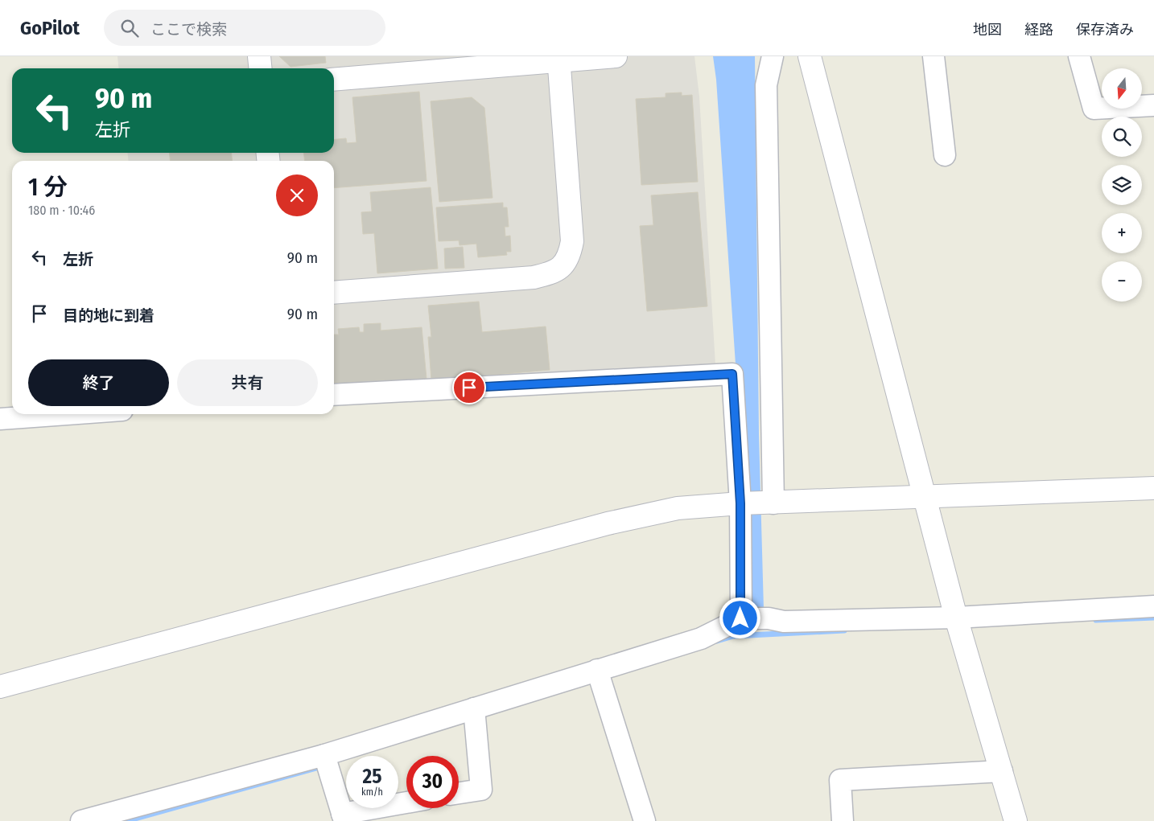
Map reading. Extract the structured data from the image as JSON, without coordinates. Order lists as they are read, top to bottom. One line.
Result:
{"north":"bottom","page":{"header":"GoPilot","search":"ここで検索","nav":["地図","経路","保存済み"],"map_buttons":["+","−"],"turn":["90 m","左折"],"heading":["1 分","180 m · 10:46"],"list":[{"name":"左折","value":"90 m"},{"name":"目的地に到着","value":"90 m"}],"buttons":["終了","共有"],"speed":"25 km/h","limit":"30"}}
